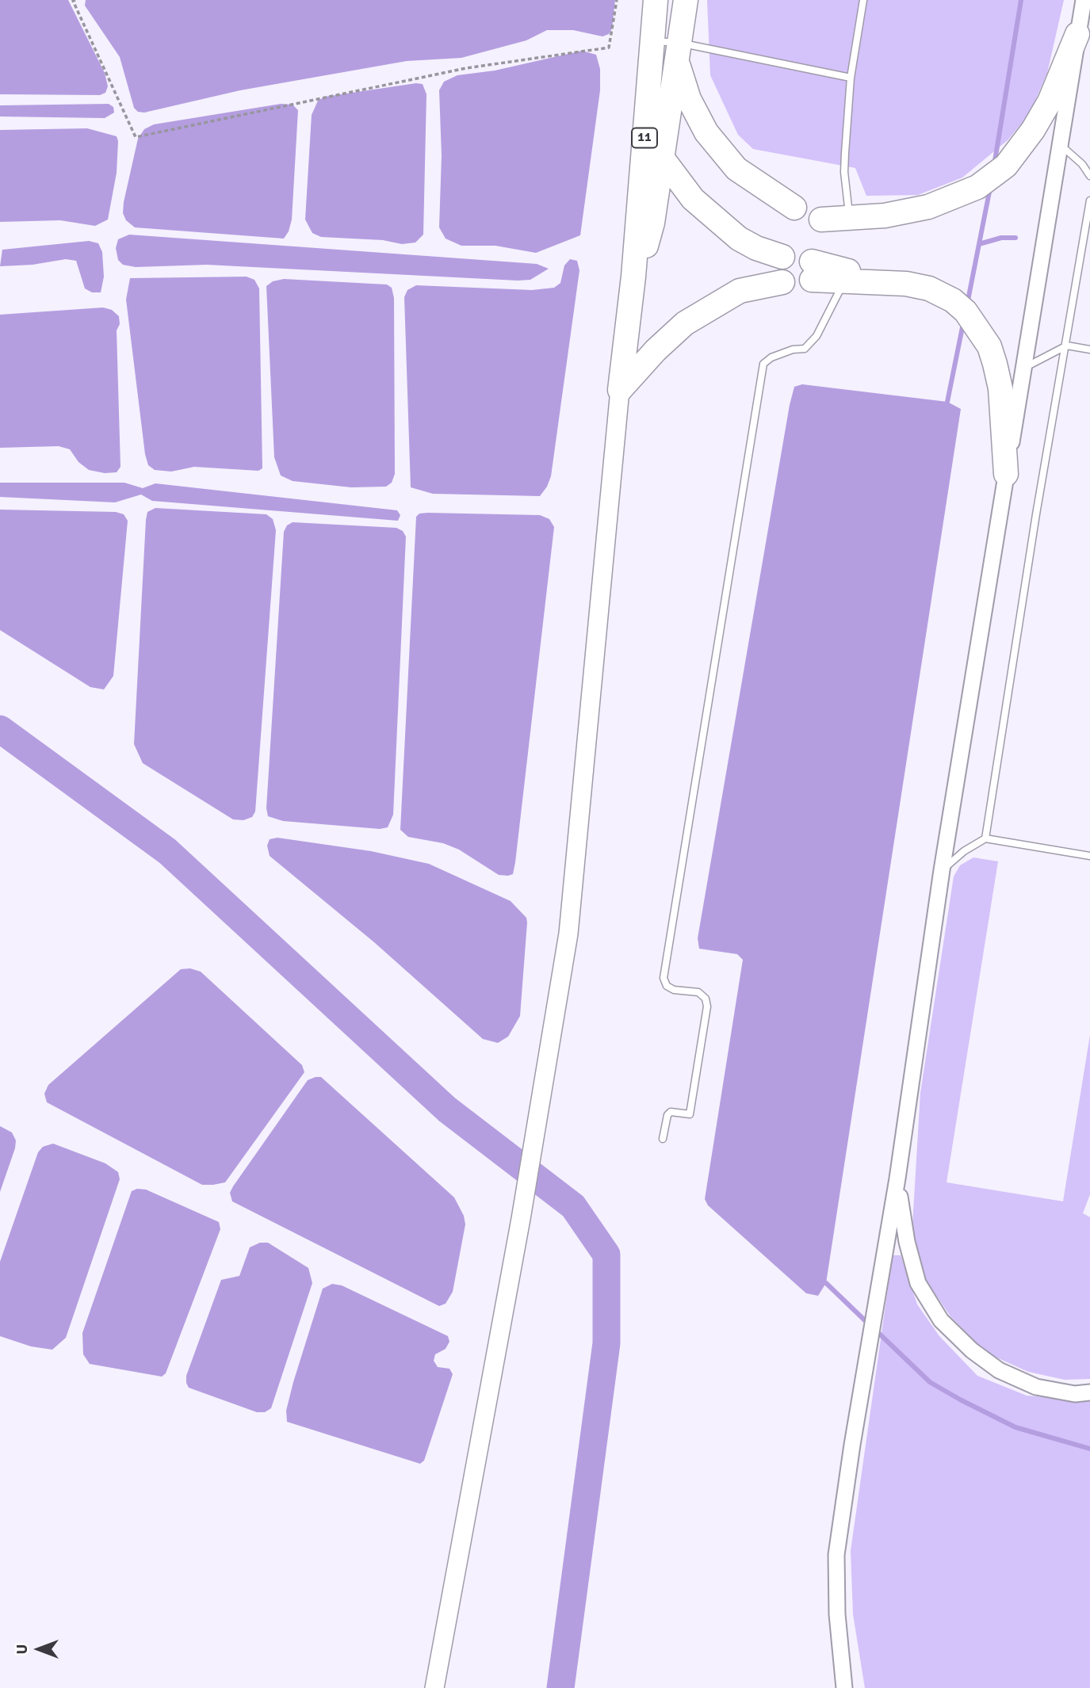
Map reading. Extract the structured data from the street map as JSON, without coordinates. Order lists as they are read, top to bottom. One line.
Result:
{"streets":{"highway":["11"]},"north":"left"}
